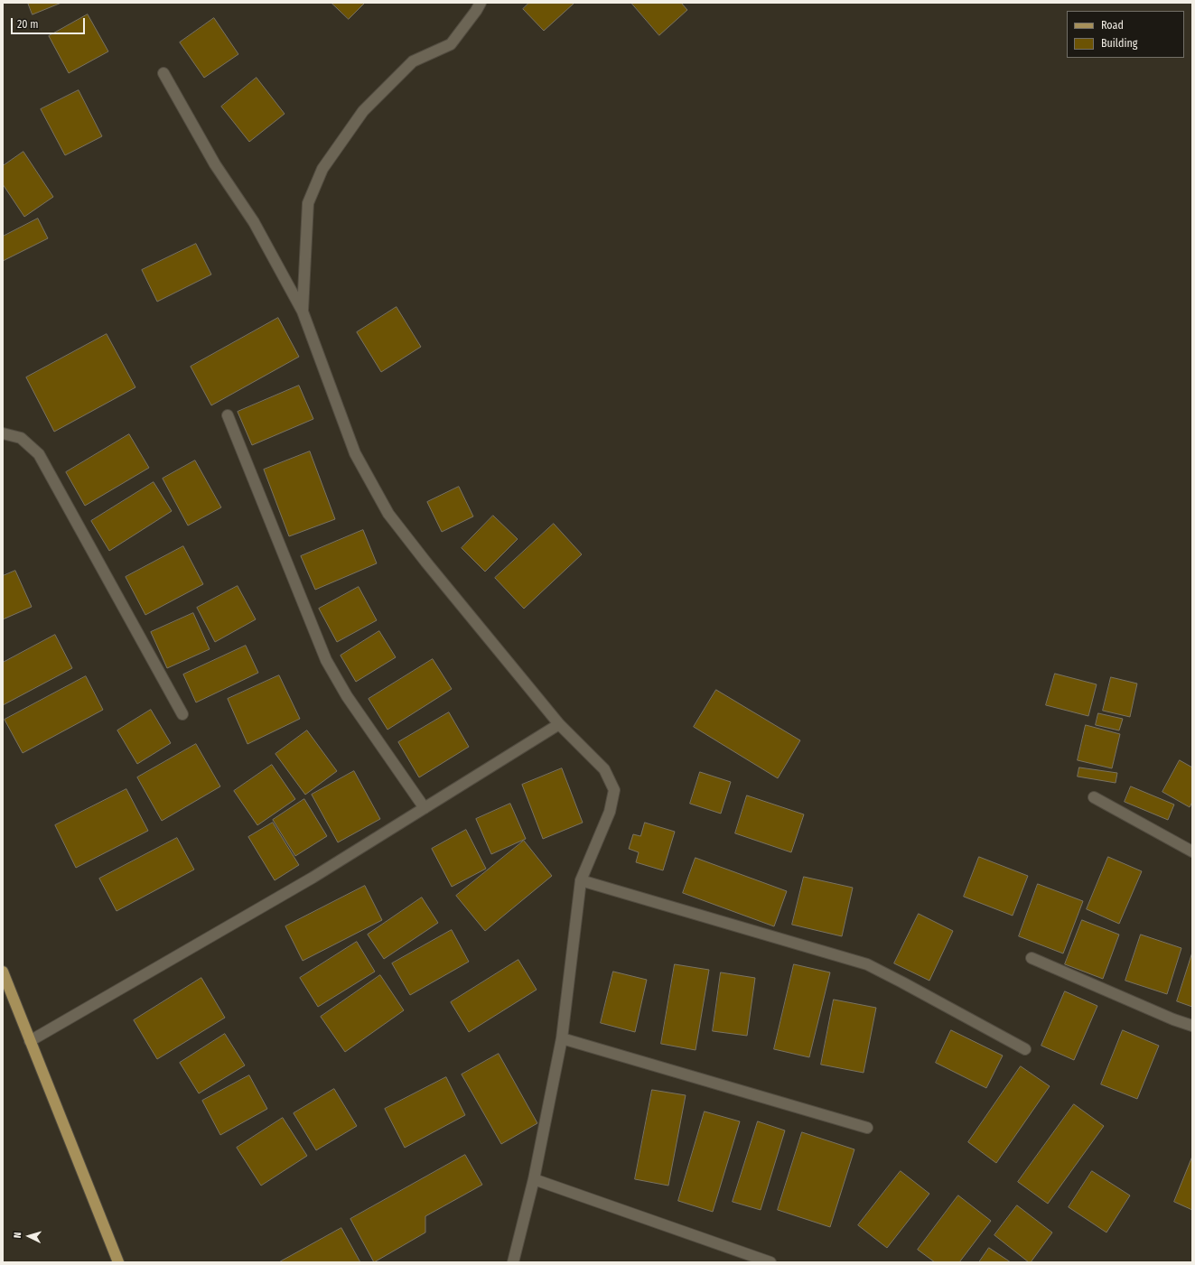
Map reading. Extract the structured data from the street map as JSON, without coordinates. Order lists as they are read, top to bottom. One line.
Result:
{"legend":["Road","Building"],"scale_bar":"20 m","north":"left"}
